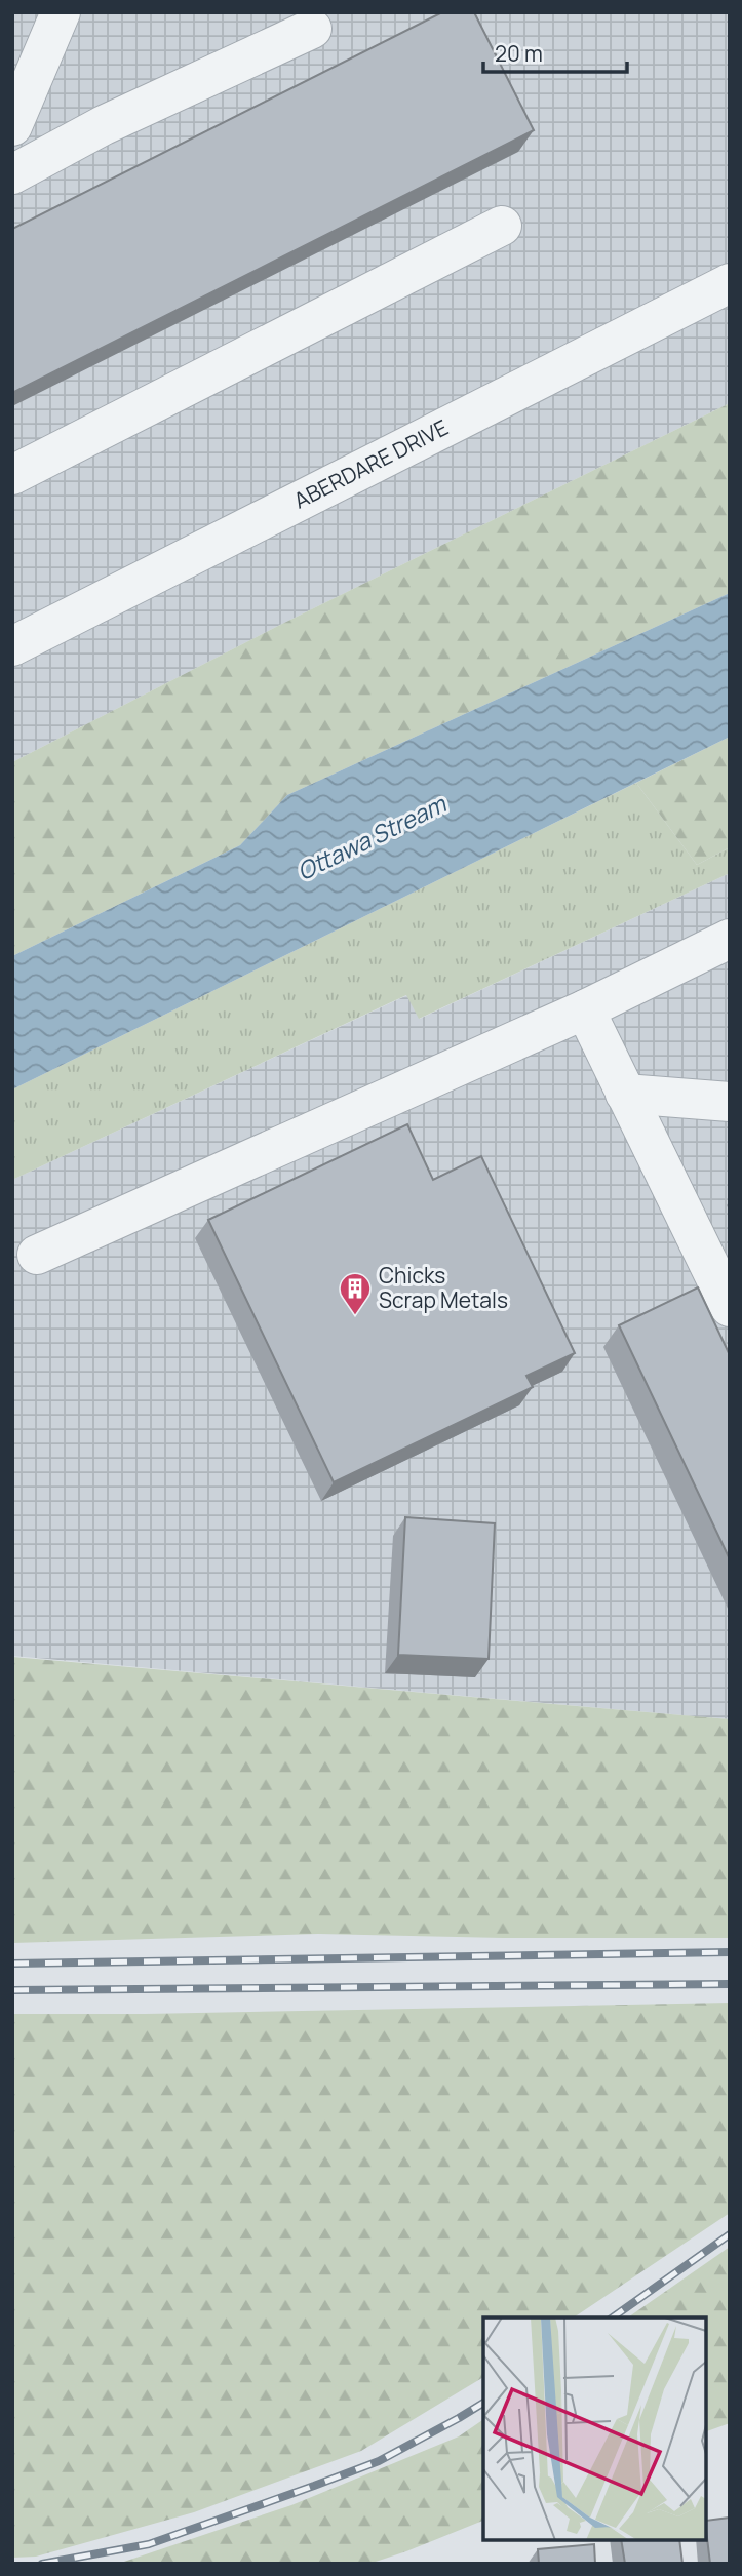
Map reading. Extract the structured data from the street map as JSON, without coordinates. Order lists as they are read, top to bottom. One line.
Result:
{"streets":{"street":["ABERDARE DRIVE"]},"water":["Ottawa Stream"],"places":{"building":["Chicks Scrap Metals"]},"scale_bar":"20 m"}
